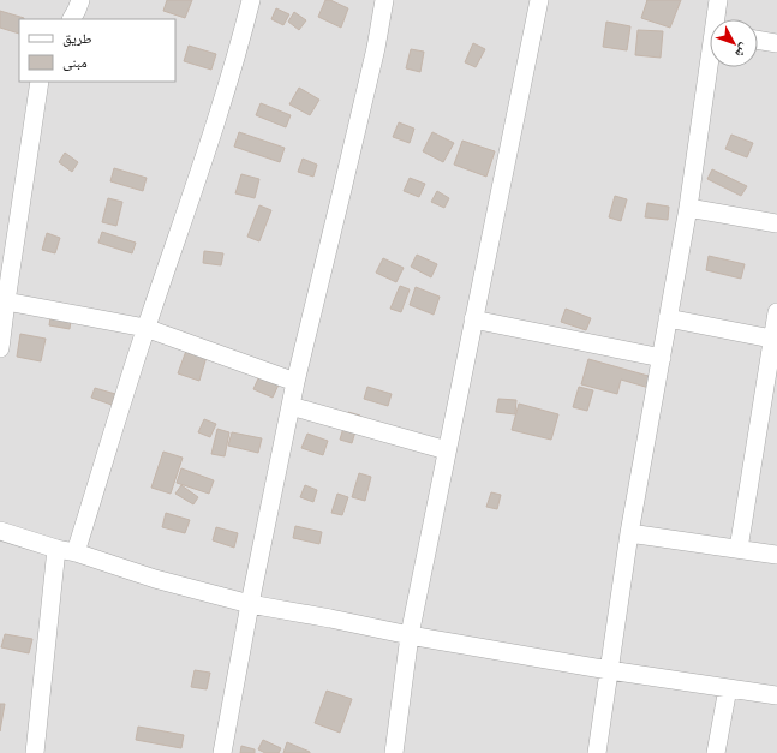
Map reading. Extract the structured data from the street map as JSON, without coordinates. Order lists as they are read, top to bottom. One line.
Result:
{"legend":["طريق","مبنى"],"north":"bottom right"}
